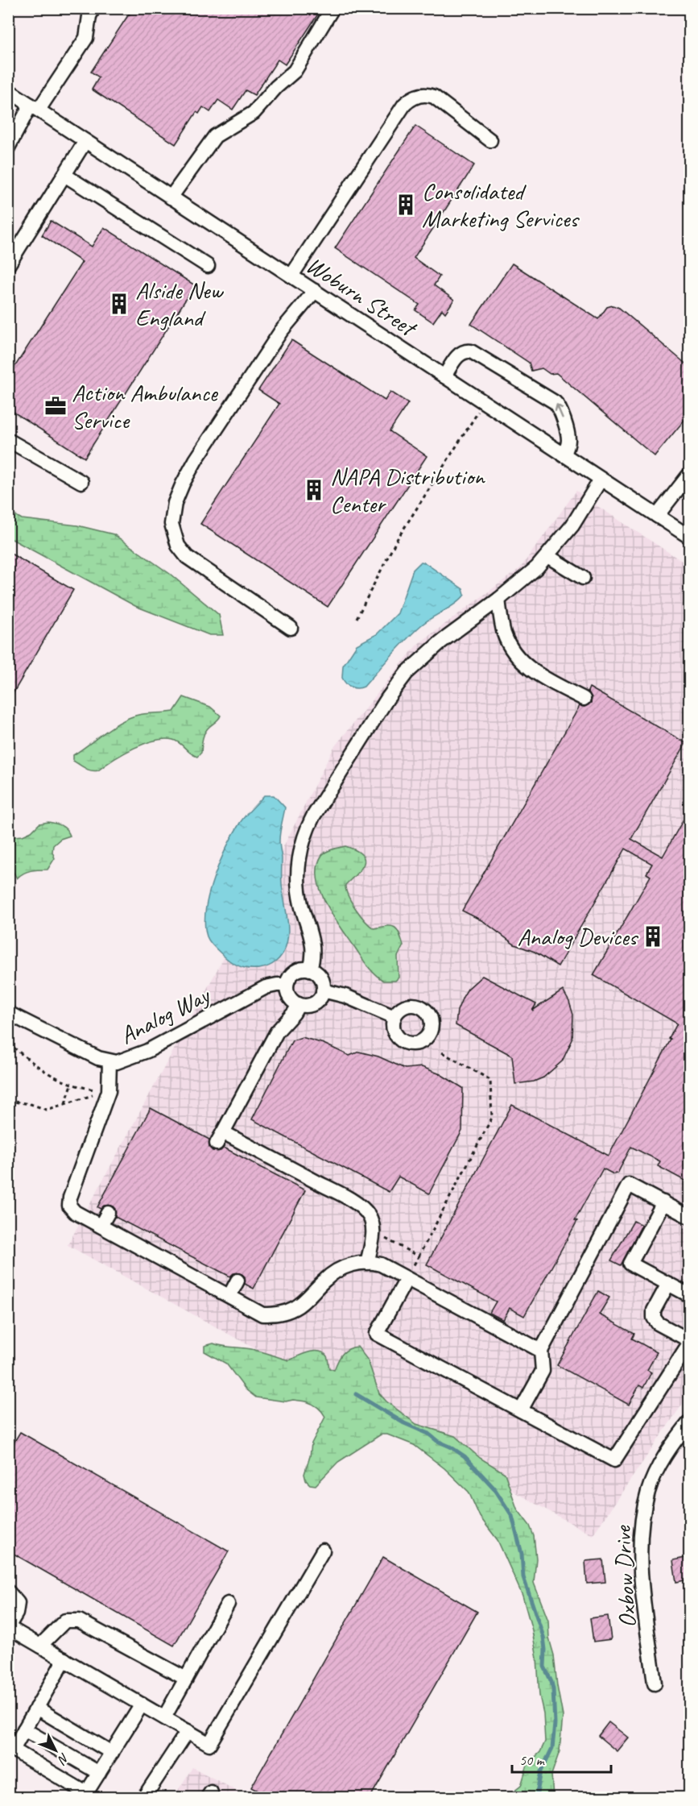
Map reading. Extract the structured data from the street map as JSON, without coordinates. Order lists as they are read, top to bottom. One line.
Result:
{"streets":{"street":["Woburn Street","Analog Way","Oxbow Drive"]},"places":{"building":["Consolidated Marketing Services","Alside New England","NAPA Distribution Center","Analog Devices"],"office":["Action Ambulance Service"]},"scale_bar":"50 m","north":"bottom right"}
